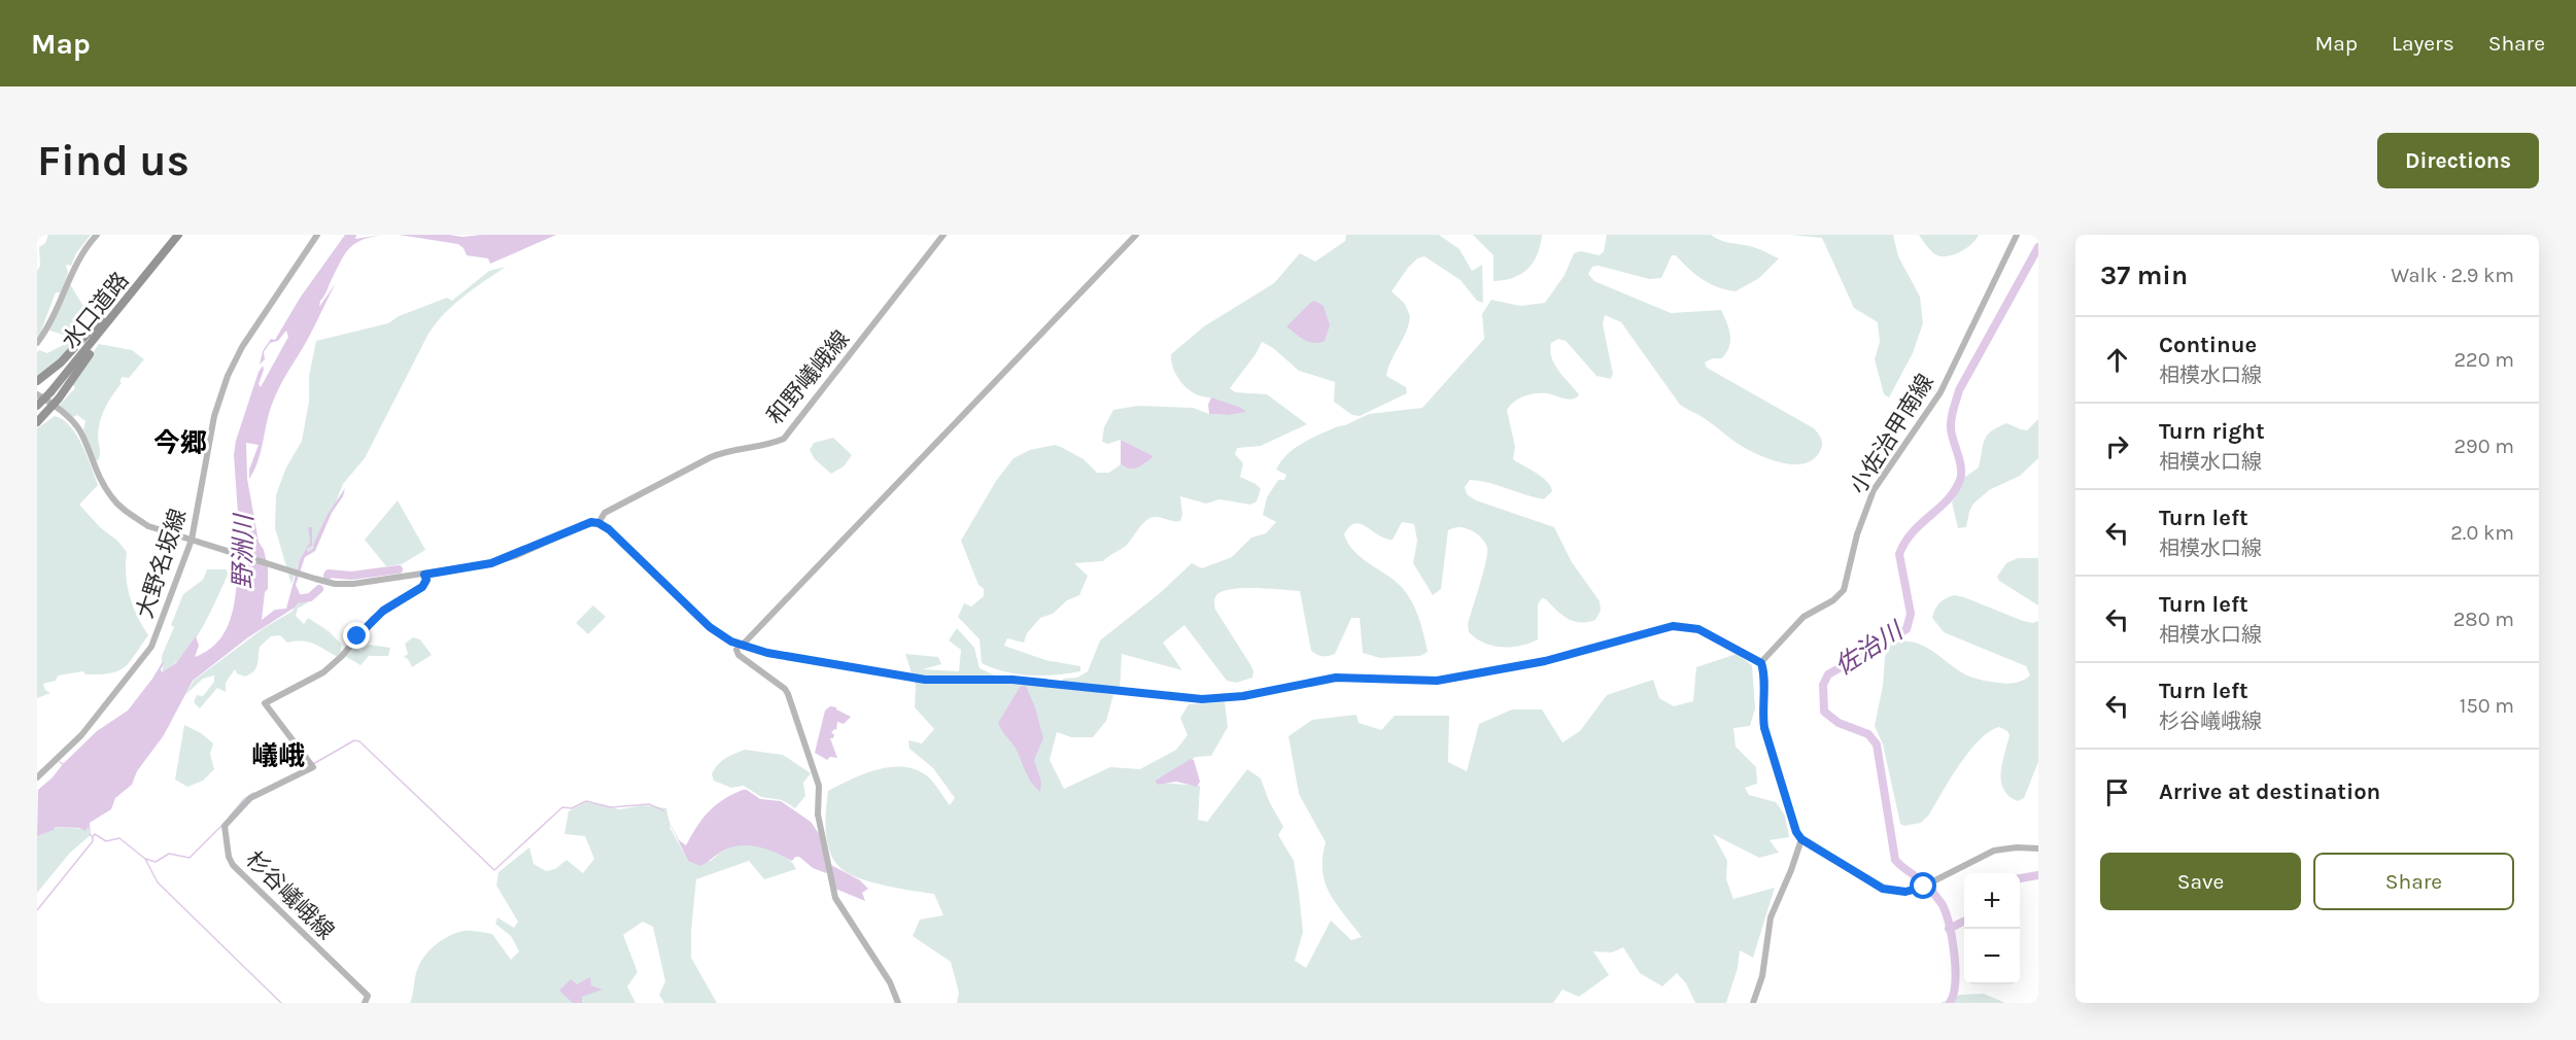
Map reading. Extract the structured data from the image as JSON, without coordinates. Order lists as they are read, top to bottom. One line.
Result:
{"streets":{"highway":["水口道路"],"main road":["和野嶬峨線","小佐治甲南線","大野名坂線","杉谷嶬峨線"]},"districts":["今郷","嶬峨"],"water":["野洲川","佐治川"],"page":{"header":"Map","nav":["Map","Layers","Share"],"buttons":["Directions",["Save","Share"]],"title":"Find us","heading":["37 min","Walk · 2.9 km"],"list":[["Continue","相模水口線","220 m"],["Turn right","相模水口線","290 m"],["Turn left","相模水口線","2.0 km"],["Turn left","相模水口線","280 m"],["Turn left","杉谷嶬峨線","150 m"],"Arrive at destination"],"map_buttons":["+","−"]}}
